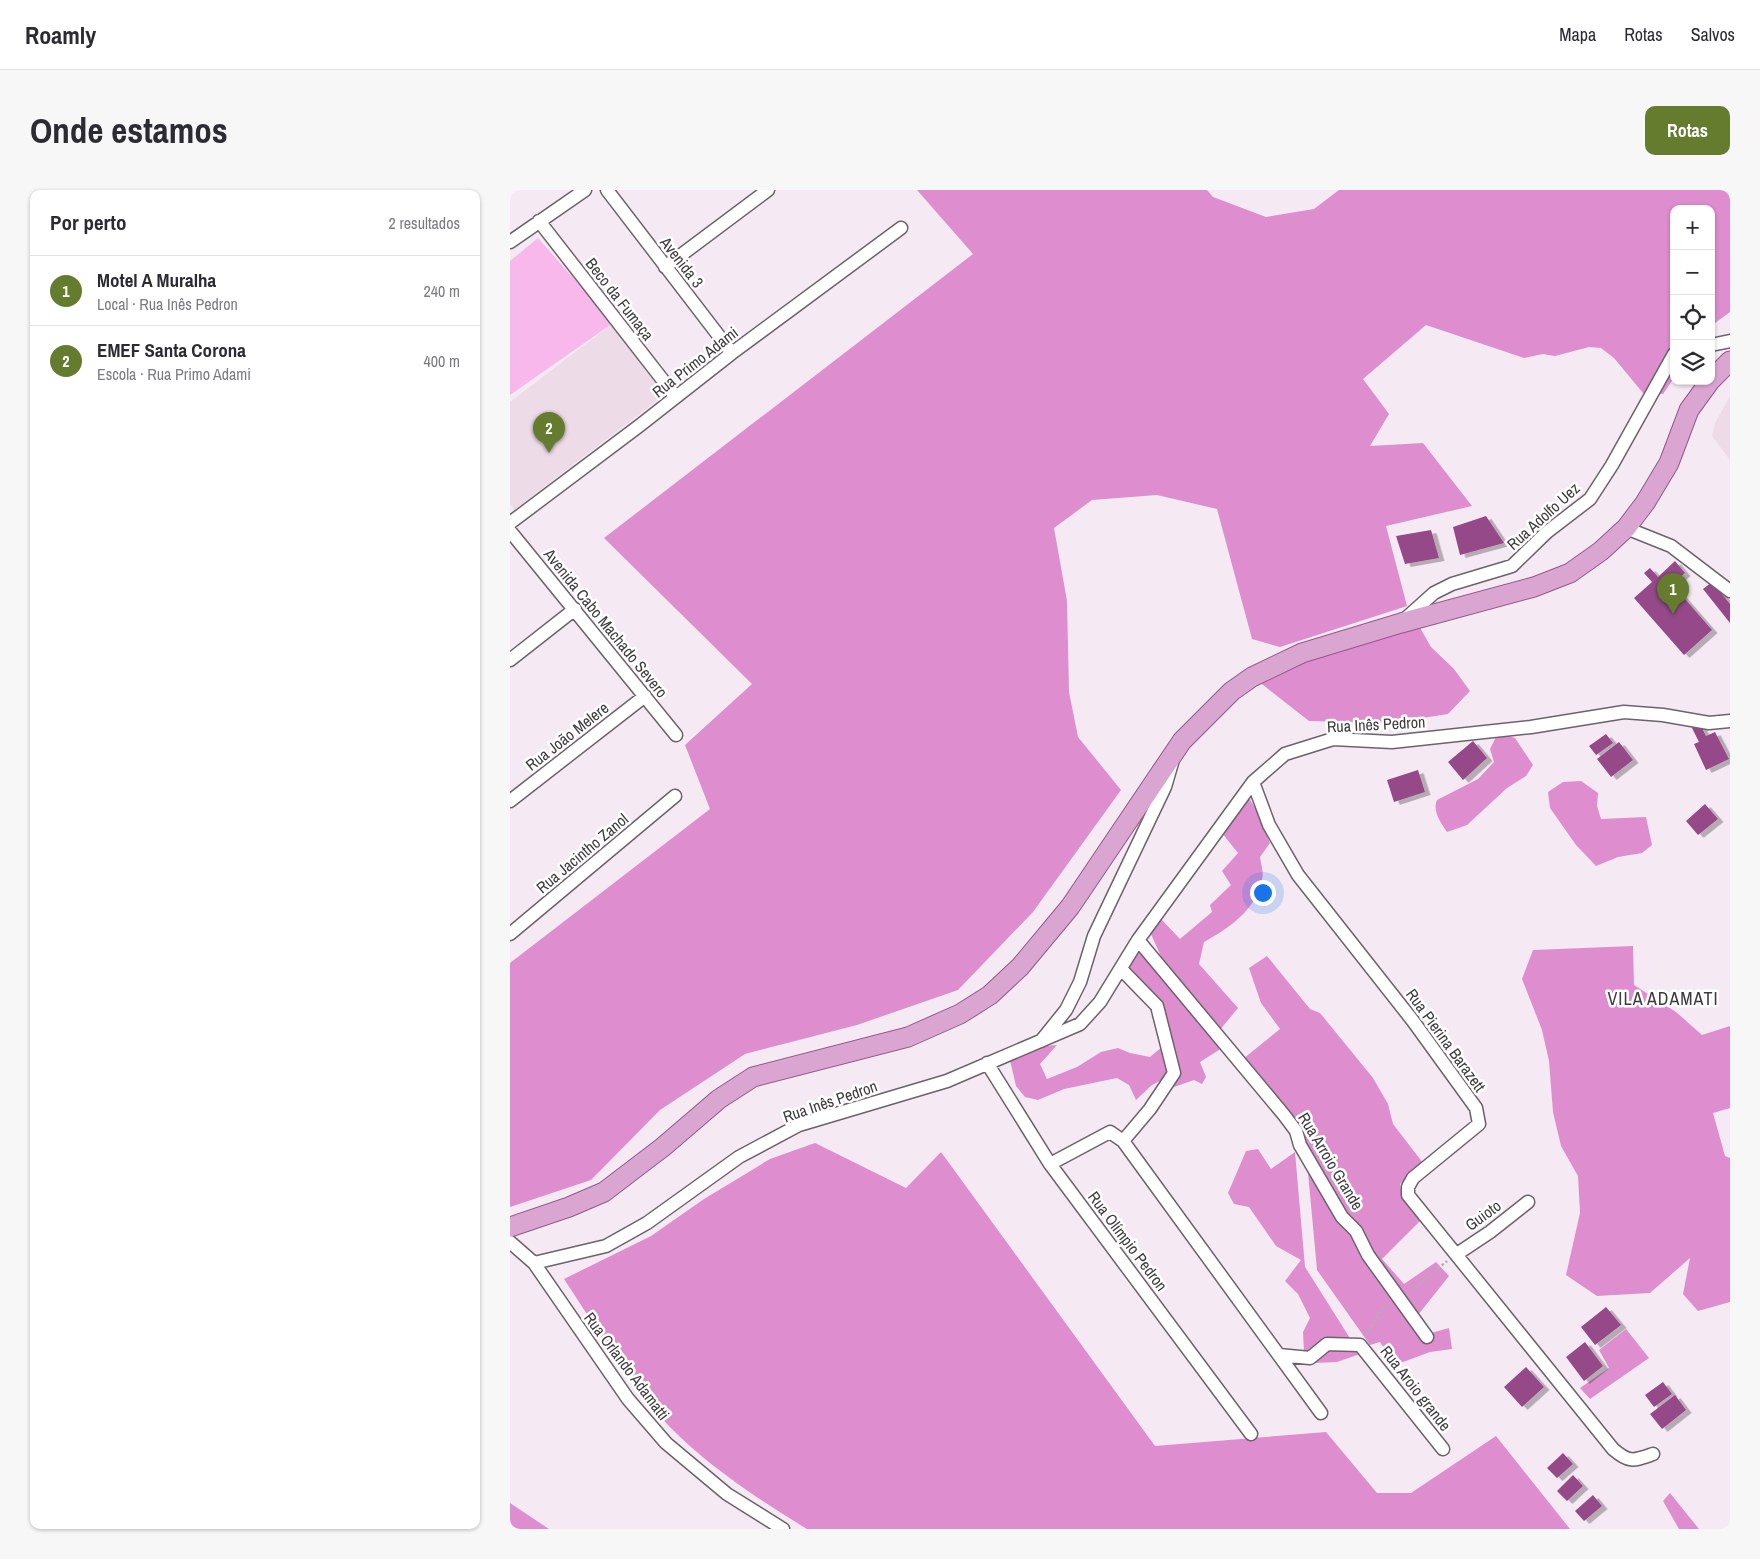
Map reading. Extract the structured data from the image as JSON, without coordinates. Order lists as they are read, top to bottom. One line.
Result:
{"streets":{"street":["Avenida 3","Beco da Fumaça","Rua Primo Adami","Rua Adolfo Uez","Avenida Cabo Machado Severo","Rua Inês Pedron","Rua João Melere","Rua Jacintho Zanol","Rua Pierina Barazett","Rua Arroio Grande","Guioto","Rua Olímpio Pedron","Rua Orlando Adamatti","Rua Aroio grande"]},"crossings":[["Avenida 3","Rua Primo Adami"],["Beco da Fumaça","Rua Primo Adami"],["Avenida Cabo Machado Severo","Rua João Melere"],["Rua Inês Pedron","Rua Pierina Barazett"],["Rua Inês Pedron","Rua Arroio Grande"],["Rua Inês Pedron","Rua Olímpio Pedron"],["Rua Inês Pedron","Rua Orlando Adamatti"],["Rua Pierina Barazett","Guioto"]],"districts":["VILA ADAMATI"],"page":{"header":"Roamly","nav":["Mapa","Rotas","Salvos"],"buttons":"Rotas","title":"Onde estamos","heading":["Por perto","2 resultados"],"map_buttons":["+","−"],"list":[{"mark":"1","name":"Motel A Muralha","note":"Local · Rua Inês Pedron","value":"240 m"},{"mark":"2","name":"EMEF Santa Corona","note":"Escola · Rua Primo Adami","value":"400 m"}],"pins":["2","1"]}}
